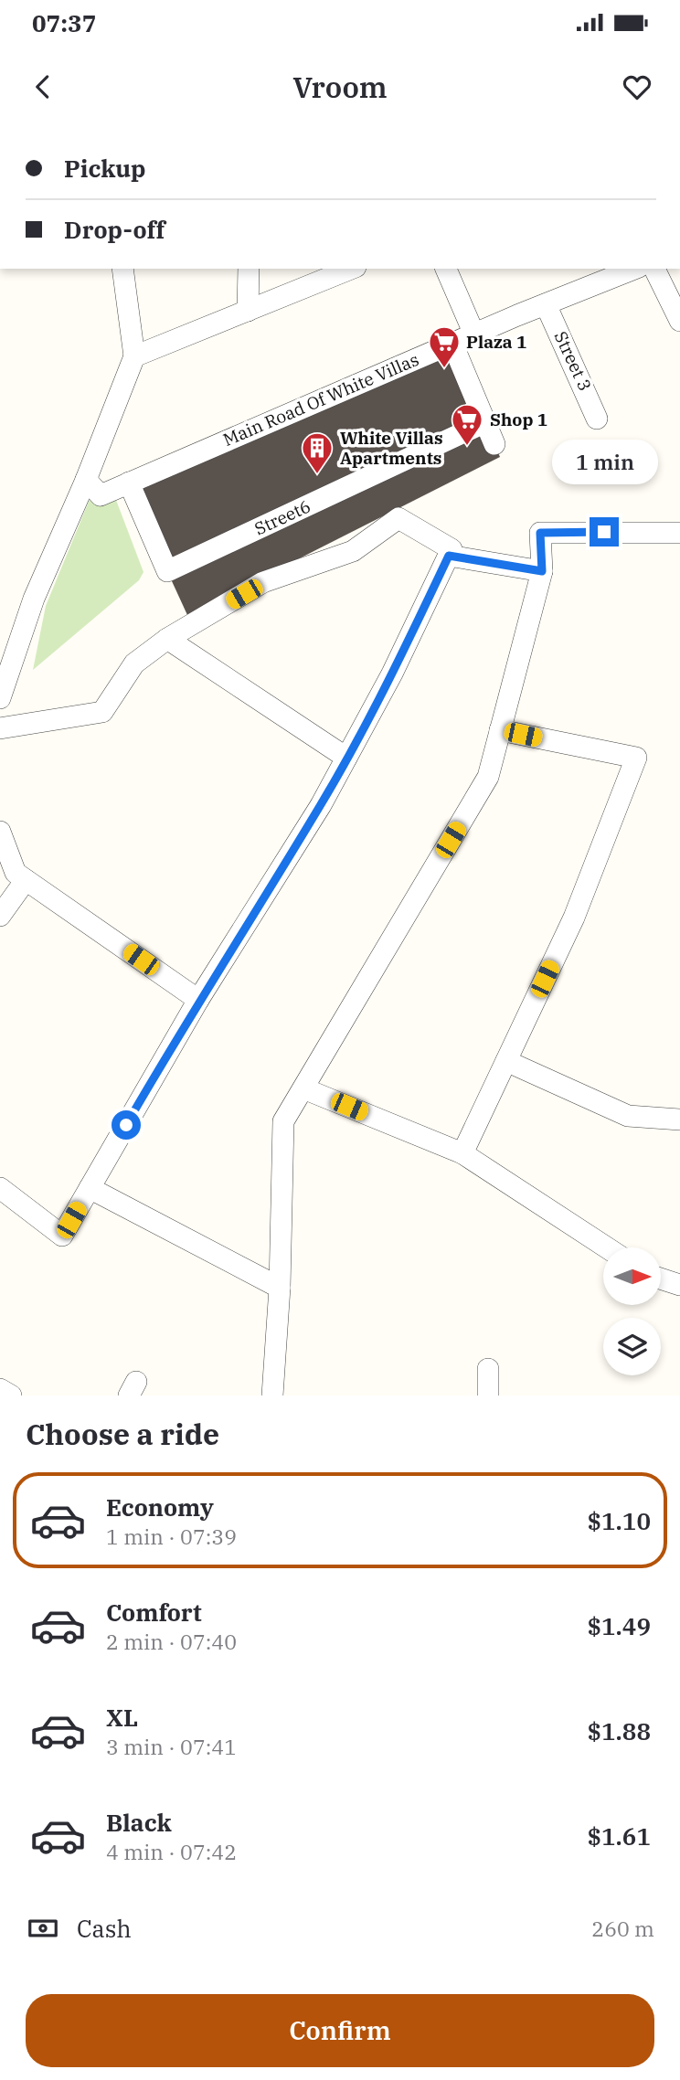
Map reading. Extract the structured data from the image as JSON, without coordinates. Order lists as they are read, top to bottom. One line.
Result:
{"streets":{"street":["Street 3","Main Road Of White Villas","Street6"]},"crossings":[["Street 3","Main Road Of White Villas"],["Main Road Of White Villas","Street6"]],"places":{"supermarket":["Plaza 1","Shop 1"],"building":["White Villas Apartments"]},"north":"right","page":{"status":"07:37","header":"Vroom","banner":["Pickup","Drop-off"],"bubble":"1 min","heading":"Choose a ride","list":[{"name":"Economy","note":"1 min · 07:39","value":"$1.10"},{"name":"Comfort","note":"2 min · 07:40","value":"$1.49"},{"name":"XL","note":"3 min · 07:41","value":"$1.88"},{"name":"Black","note":"4 min · 07:42","value":"$1.61"}],"pay":["Cash","260 m"],"buttons":"Confirm"}}
